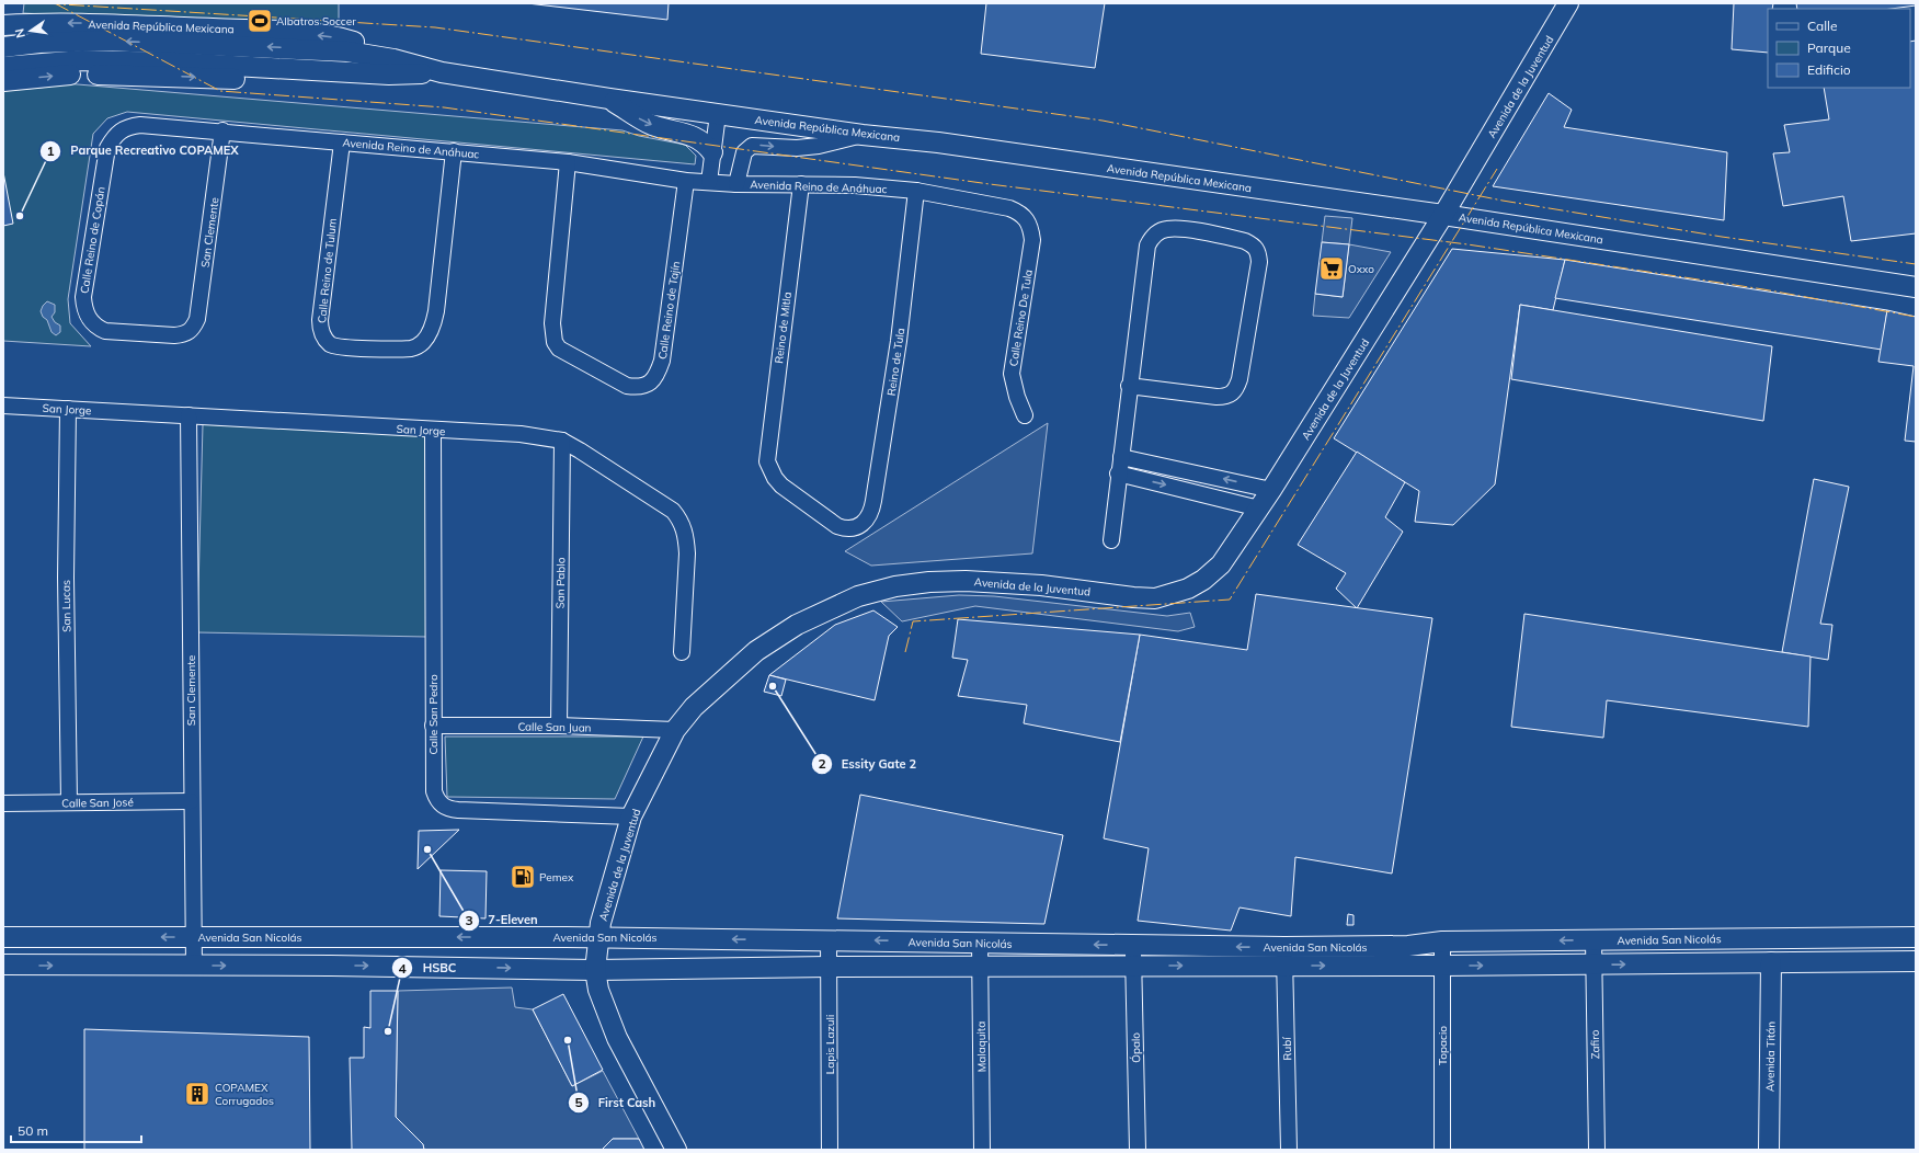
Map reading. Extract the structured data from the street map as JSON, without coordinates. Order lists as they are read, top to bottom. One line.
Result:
{"streets":{"street":["Avenida República Mexicana","Avenida de la Juventud","Avenida Reino de Anáhuac","San Clemente","Calle Reino de Copán","Calle Reino de Tulum","Calle Reino de Tajín","Calle Reino De Tula","Reino de Mitla","Reino de Tula","San Jorge","San Pablo","San Lucas","Calle San Pedro","Calle San Juan","Calle San José","Avenida San Nicolás","Lapis Lazuli","Zafiro","Topacio","Malaquita","Ópalo","Rubí","Avenida Titán"]},"crossings":[["Avenida República Mexicana","Avenida de la Juventud"],["Avenida República Mexicana","Avenida Reino de Anáhuac"],["Avenida de la Juventud","Calle San Pedro"],["Avenida de la Juventud","Calle San Juan"],["Avenida de la Juventud","Avenida San Nicolás"],["Avenida Reino de Anáhuac","San Clemente"],["Avenida Reino de Anáhuac","Calle Reino de Copán"],["Avenida Reino de Anáhuac","Calle Reino de Tulum"],["Avenida Reino de Anáhuac","Calle Reino de Tajín"],["Avenida Reino de Anáhuac","Calle Reino De Tula"],["Avenida Reino de Anáhuac","Reino de Mitla"],["Avenida Reino de Anáhuac","Reino de Tula"],["San Clemente","Calle Reino de Copán"],["San Clemente","San Jorge"],["San Clemente","Calle San José"],["San Clemente","Avenida San Nicolás"],["Reino de Mitla","Reino de Tula"],["San Jorge","San Pablo"],["San Jorge","San Lucas"],["San Jorge","Calle San Pedro"],["San Pablo","Calle San Juan"],["San Lucas","Calle San José"],["Calle San Pedro","Calle San Juan"],["Avenida San Nicolás","Lapis Lazuli"],["Avenida San Nicolás","Zafiro"],["Avenida San Nicolás","Topacio"],["Avenida San Nicolás","Malaquita"],["Avenida San Nicolás","Ópalo"],["Avenida San Nicolás","Rubí"],["Avenida San Nicolás","Avenida Titán"]],"places":{"sports":["Albatros Soccer"],"other":["Parque Recreativo COPAMEX","Essity Gate 2","7-Eleven","HSBC","First Cash"],"supermarket":["Oxxo"],"fuel station":["Pemex"],"building":["COPAMEX Corrugados"]},"legend":["Calle","Parque","Edificio"],"scale_bar":"50 m","north":"left"}
